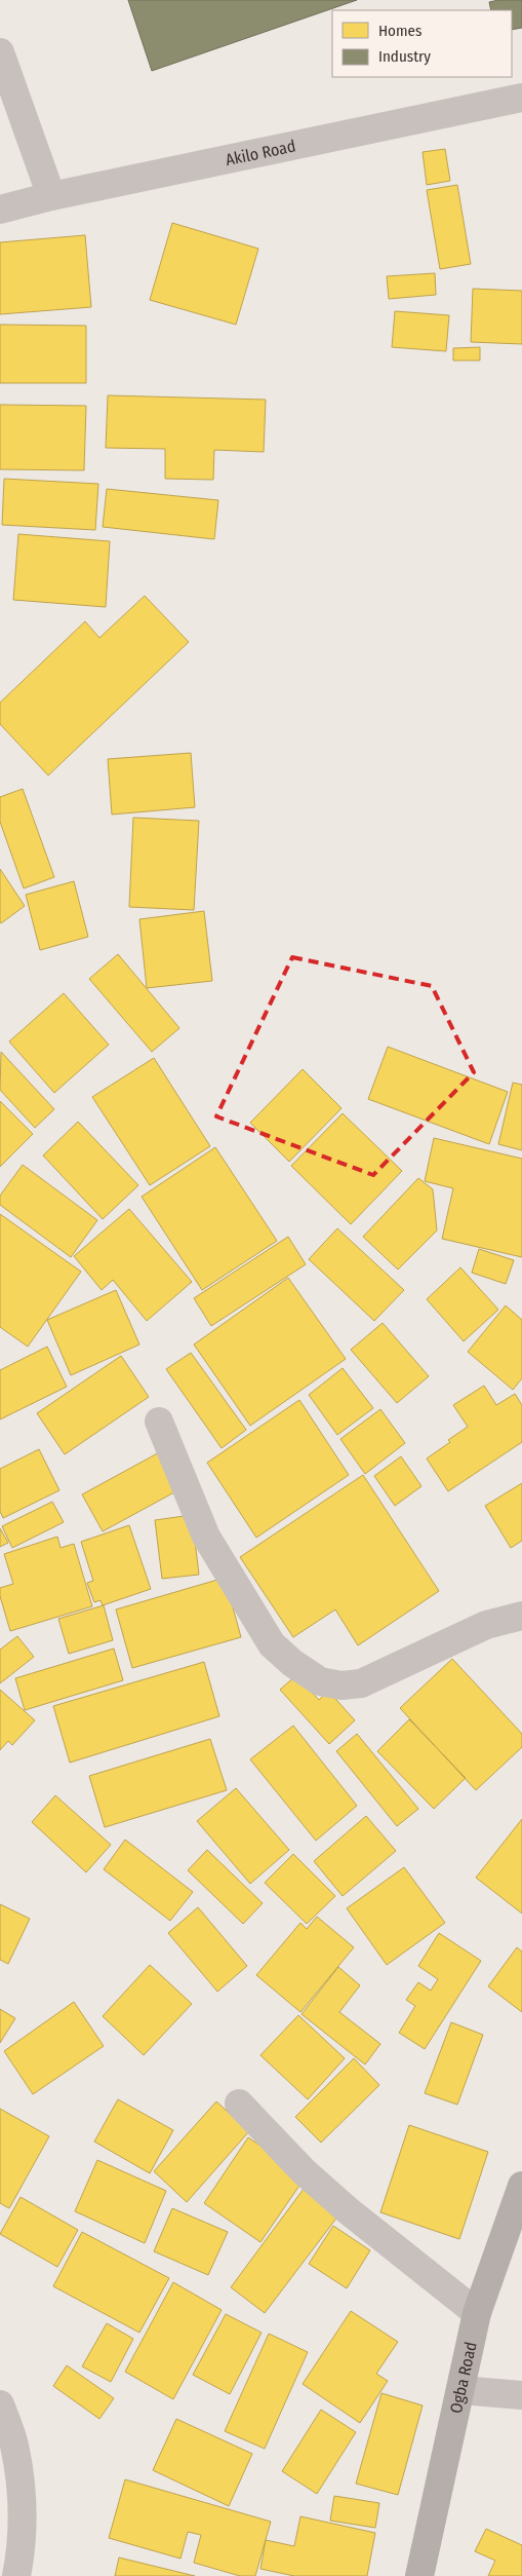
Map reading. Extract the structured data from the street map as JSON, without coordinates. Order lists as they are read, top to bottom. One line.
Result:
{"streets":{"main road":["Ogba Road"],"street":["Akilo Road"]},"legend":["Homes","Industry"]}
